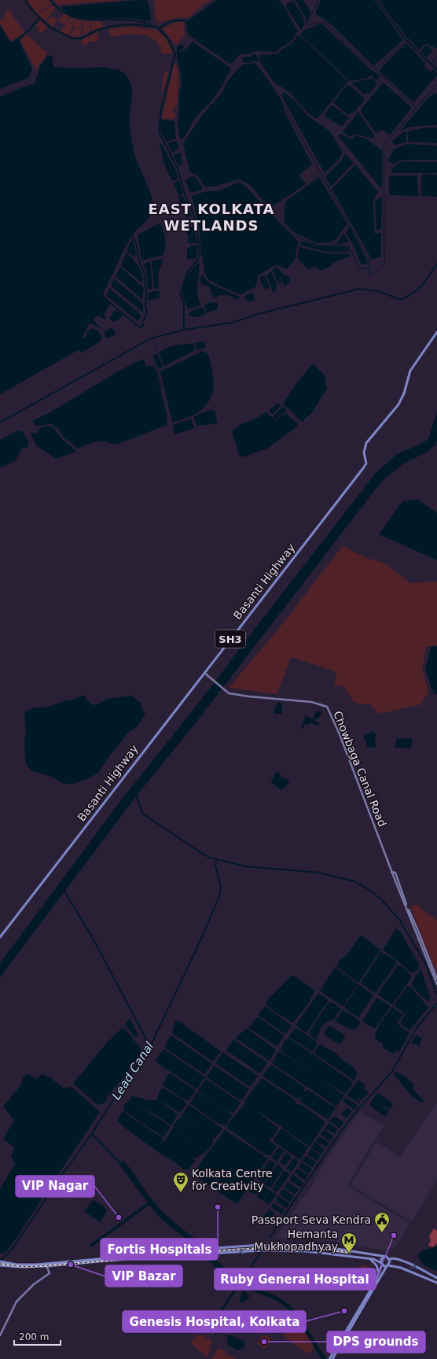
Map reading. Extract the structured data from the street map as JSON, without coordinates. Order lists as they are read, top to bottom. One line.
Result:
{"streets":{"main road":["Basanti Highway","SH3","Chowbaga Canal Road"]},"crossings":[["Basanti Highway","Chowbaga Canal Road"]],"districts":["EAST KOLKATA WETLANDS"],"water":["Lead Canal"],"places":{"theatre":["Kolkata Centre for Creativity"],"other":["Fortis Hospitals","VIP Nagar","Ruby General Hospital","VIP Bazar","Genesis Hospital, Kolkata","DPS grounds"],"public building":["Passport Seva Kendra"],"metro station":["Hemanta Mukhopadhyay"]},"scale_bar":"200 m"}
